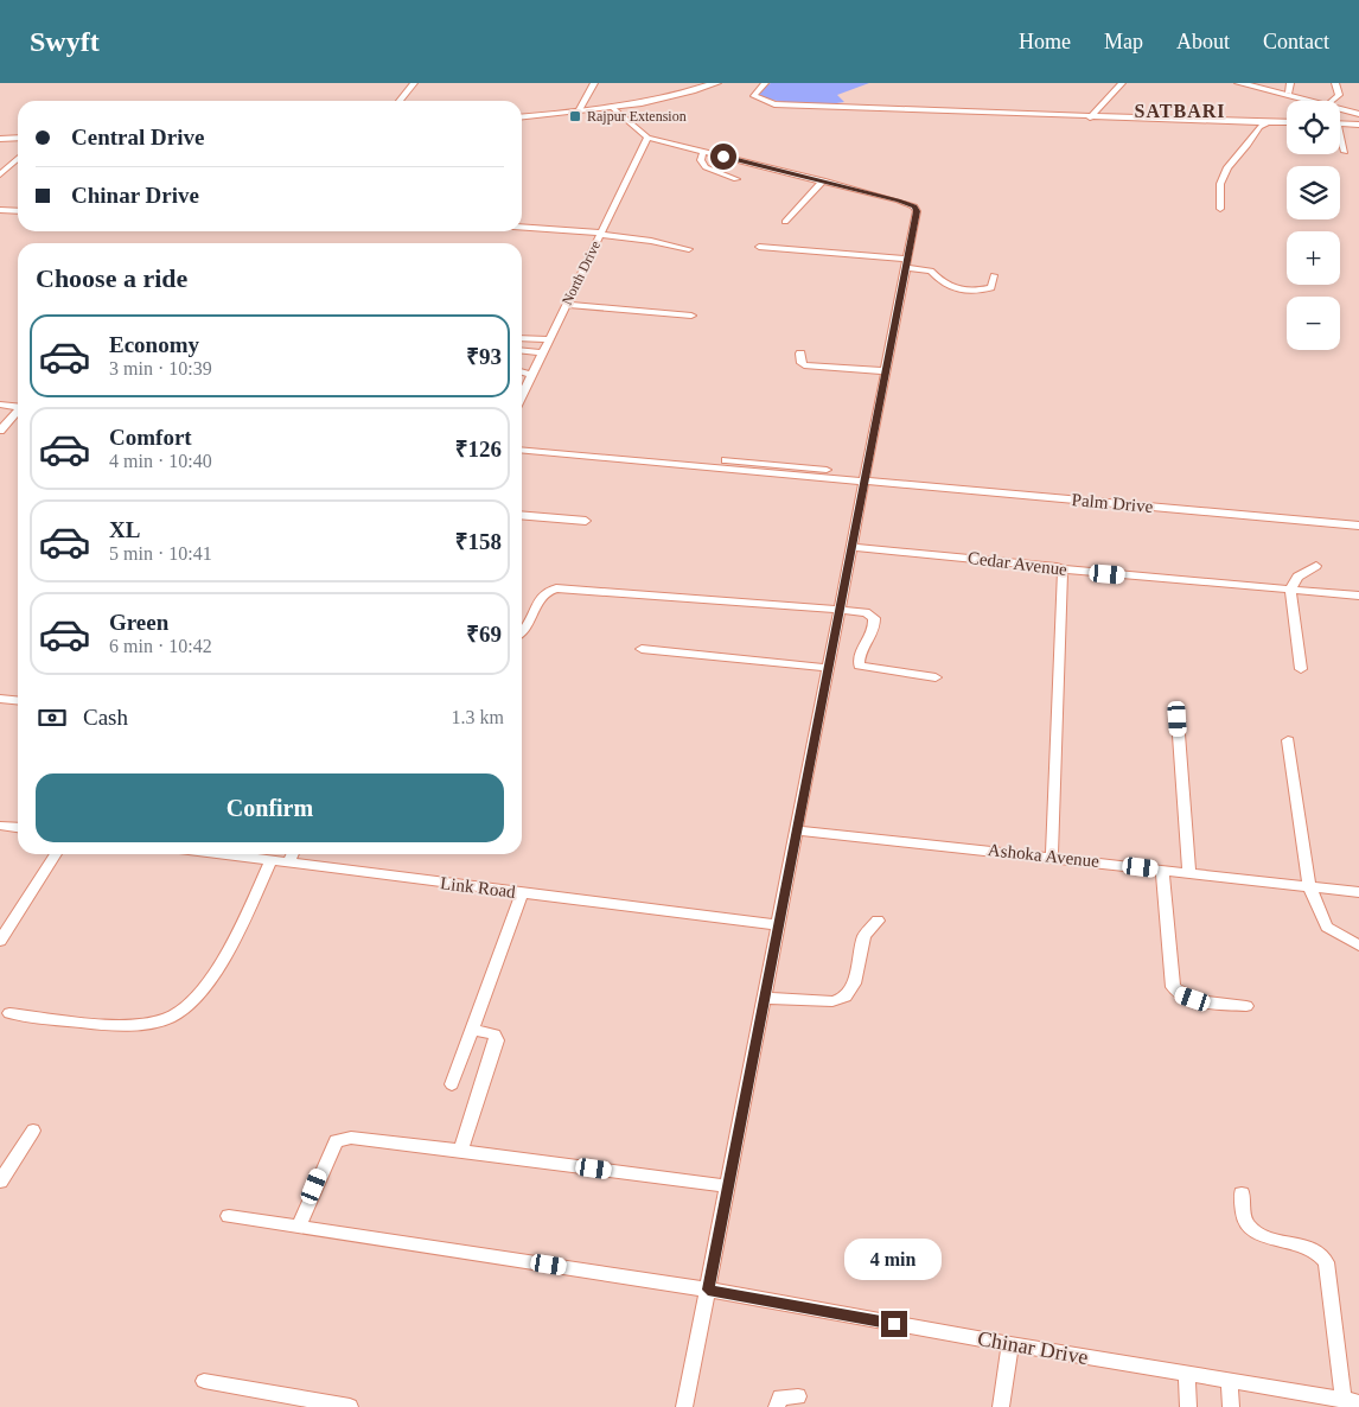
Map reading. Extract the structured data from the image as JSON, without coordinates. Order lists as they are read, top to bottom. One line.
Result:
{"streets":{"street":["North Drive","Palm Drive","Cedar Avenue","Ashoka Avenue","Link Road","Chinar Drive"]},"districts":["SATBARI"],"places":{"transit":["Rajpur Extension"]},"page":{"header":"Swyft","nav":["Home","Map","About","Contact"],"map_buttons":["+","−"],"banner":["Central Drive","Chinar Drive"],"heading":"Choose a ride","list":[{"name":"Economy","note":"3 min · 10:39","value":"₹93"},{"name":"Comfort","note":"4 min · 10:40","value":"₹126"},{"name":"XL","note":"5 min · 10:41","value":"₹158"},{"name":"Green","note":"6 min · 10:42","value":"₹69"}],"pay":["Cash","1.3 km"],"buttons":"Confirm","bubble":"4 min"}}
